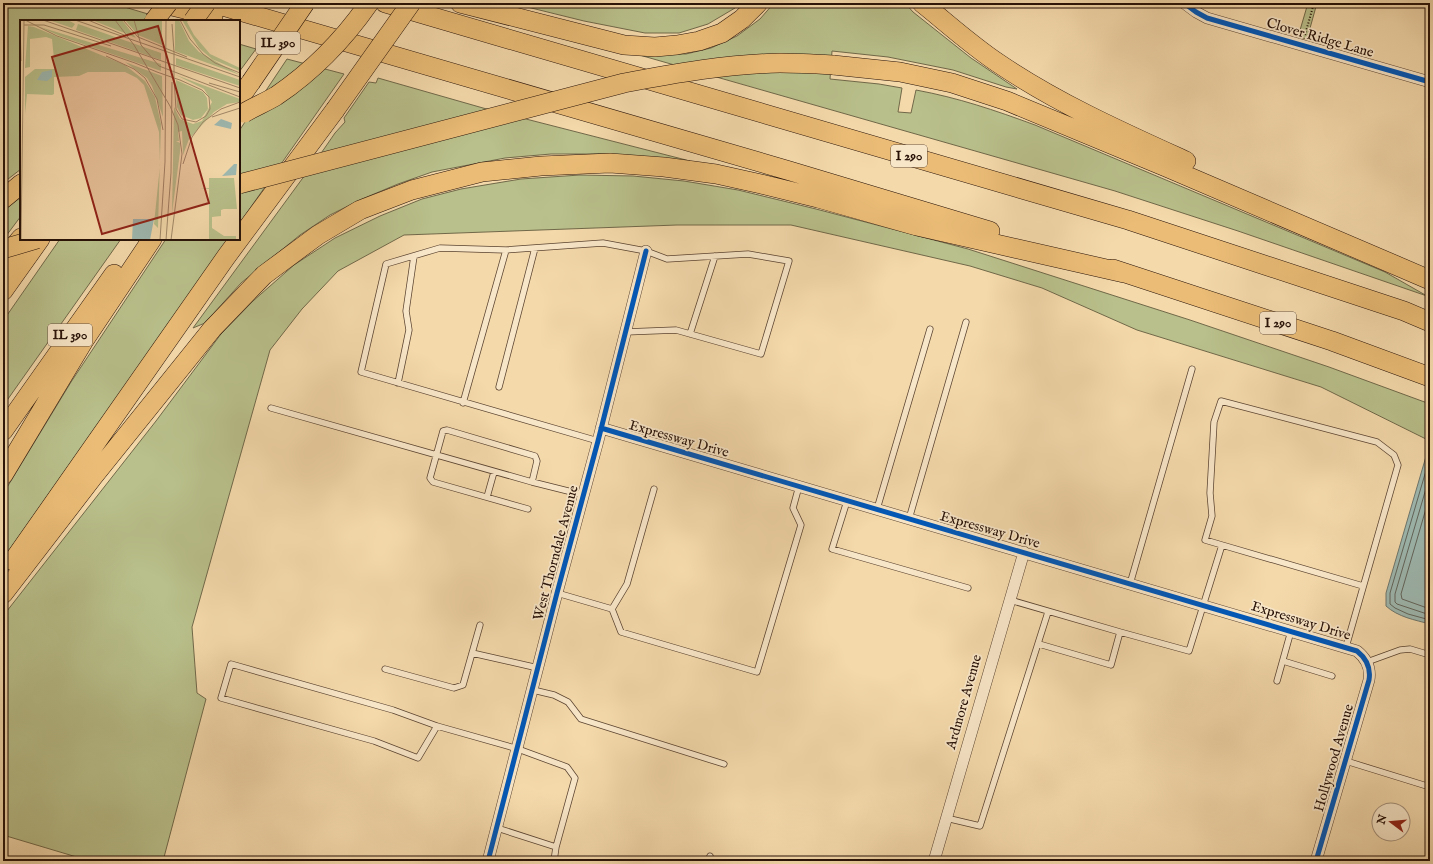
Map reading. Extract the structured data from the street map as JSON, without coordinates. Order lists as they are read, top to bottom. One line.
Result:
{"streets":{"highway":["IL 390","I 290"],"street":["Clover Ridge Lane","Expressway Drive","West Thorndale Avenue","Ardmore Avenue","Hollywood Avenue"]},"crossings":[["Expressway Drive","West Thorndale Avenue"],["Expressway Drive","Ardmore Avenue"],["Expressway Drive","Hollywood Avenue"]],"north":"left"}
